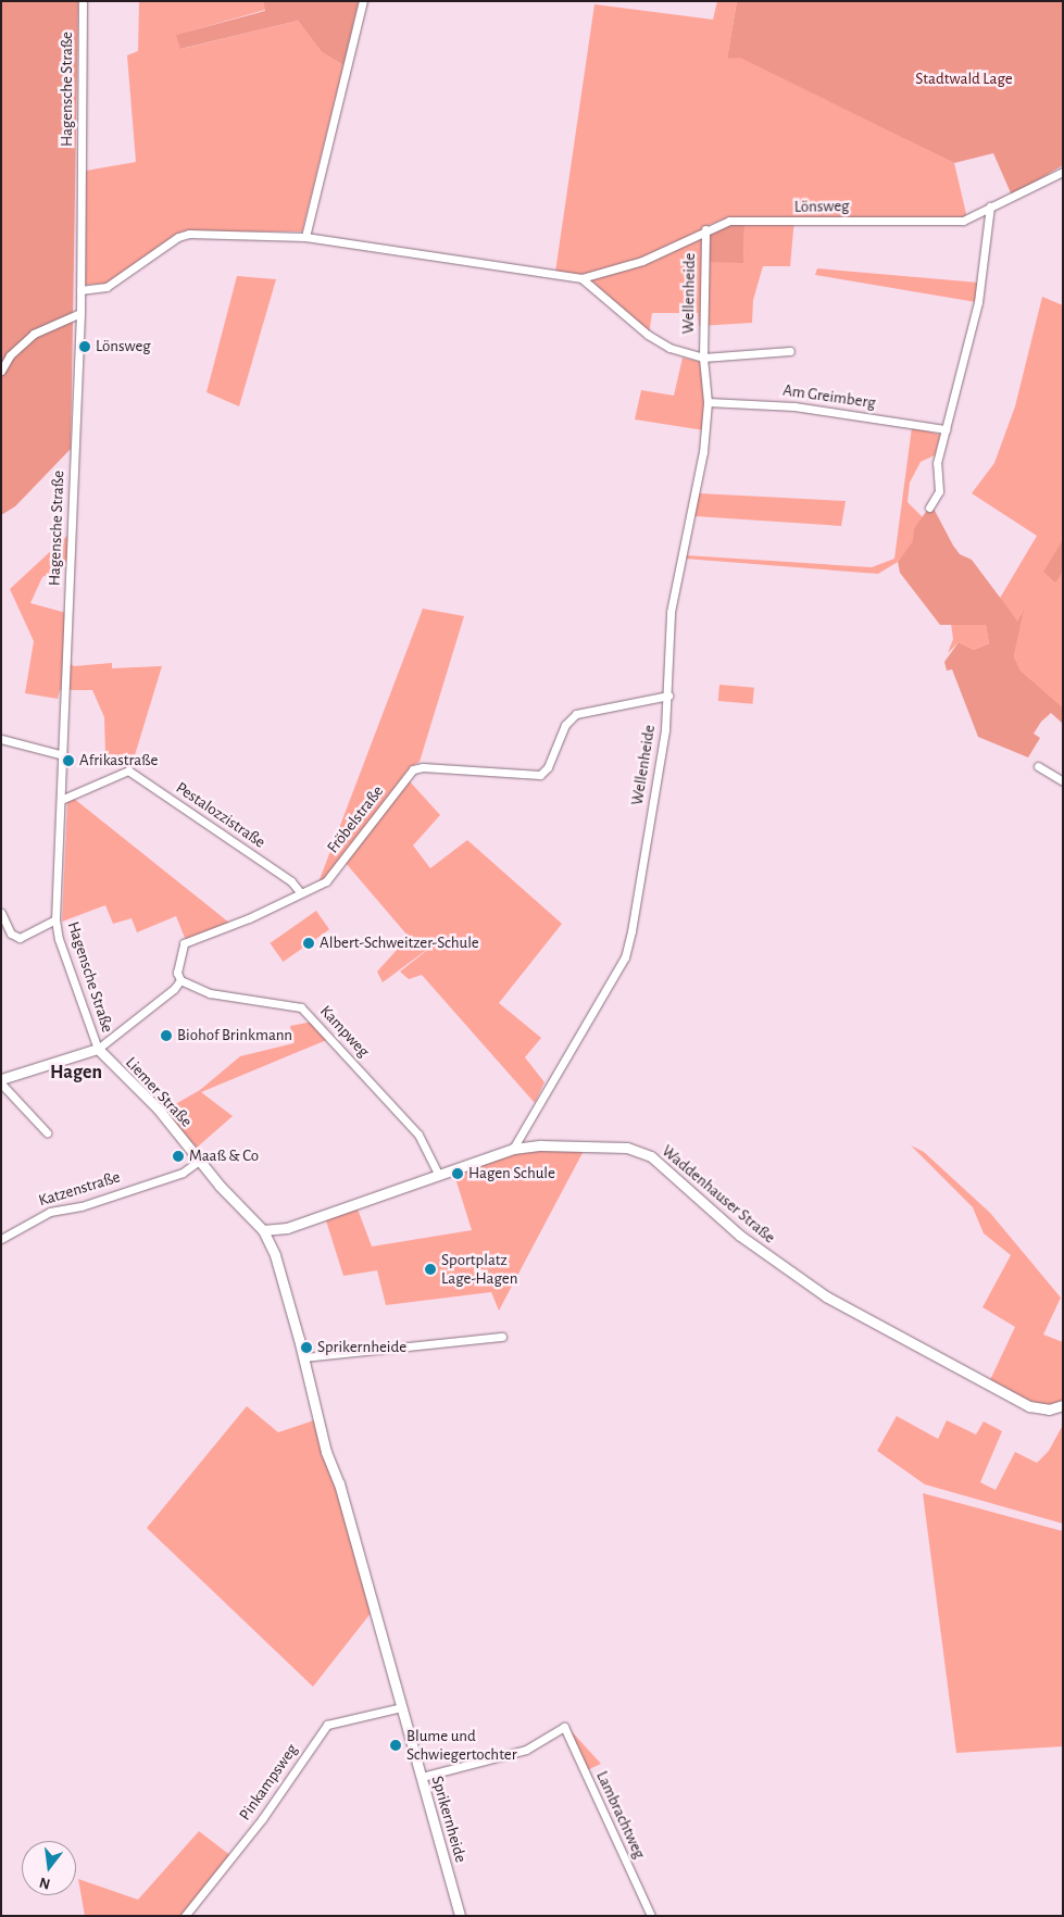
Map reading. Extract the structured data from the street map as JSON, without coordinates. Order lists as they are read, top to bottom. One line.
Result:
{"streets":{"main road":["Liemer Straße","Waddenhauser Straße","Sprikernheide"],"street":["Hagensche Straße","Lönsweg","Wellenheide","Am Greimberg","Pestalozzistraße","Fröbelstraße","Kampweg","Katzenstraße","Pinkampsweg","Lambrachtweg"]},"crossings":[["Hagensche Straße","Lönsweg"],["Hagensche Straße","Pestalozzistraße"],["Hagensche Straße","Liemer Straße"],["Lönsweg","Wellenheide"],["Wellenheide","Am Greimberg"],["Wellenheide","Fröbelstraße"],["Wellenheide","Waddenhauser Straße"],["Pestalozzistraße","Fröbelstraße"],["Fröbelstraße","Kampweg"],["Kampweg","Waddenhauser Straße"],["Liemer Straße","Katzenstraße"],["Liemer Straße","Waddenhauser Straße"],["Liemer Straße","Sprikernheide"],["Waddenhauser Straße","Sprikernheide"],["Pinkampsweg","Sprikernheide"],["Lambrachtweg","Sprikernheide"]],"districts":["Hagen"],"parks":["Stadtwald Lage"],"places":["Lönsweg","Afrikastraße","Albert-Schweitzer-Schule","Biohof Brinkmann","Maaß & Co","Hagen Schule","Sportplatz Lage-Hagen","Sprikernheide","Blume und Schwiegertochter"],"north":"bottom"}
